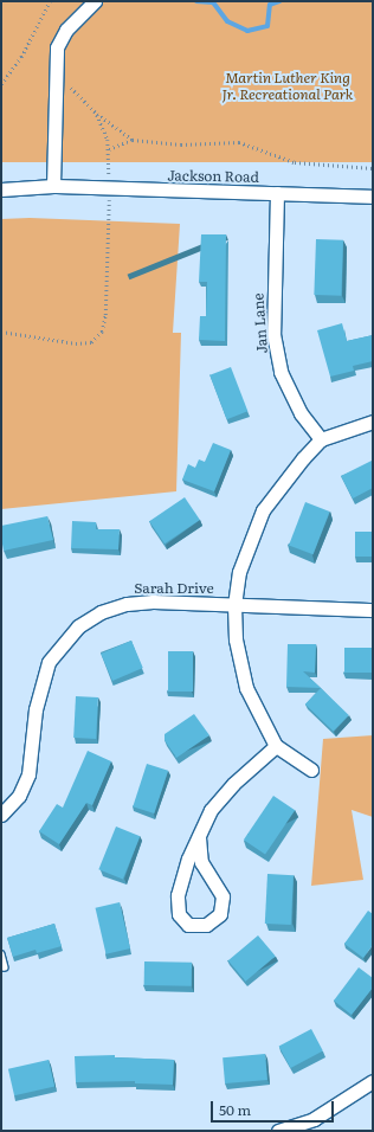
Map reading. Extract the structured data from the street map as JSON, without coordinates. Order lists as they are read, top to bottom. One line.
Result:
{"streets":{"street":["Jackson Road","Jan Lane","Sarah Drive"]},"crossings":[["Jackson Road","Jan Lane"]],"parks":["Martin Luther King Jr. Recreational Park"],"scale_bar":"50 m"}
